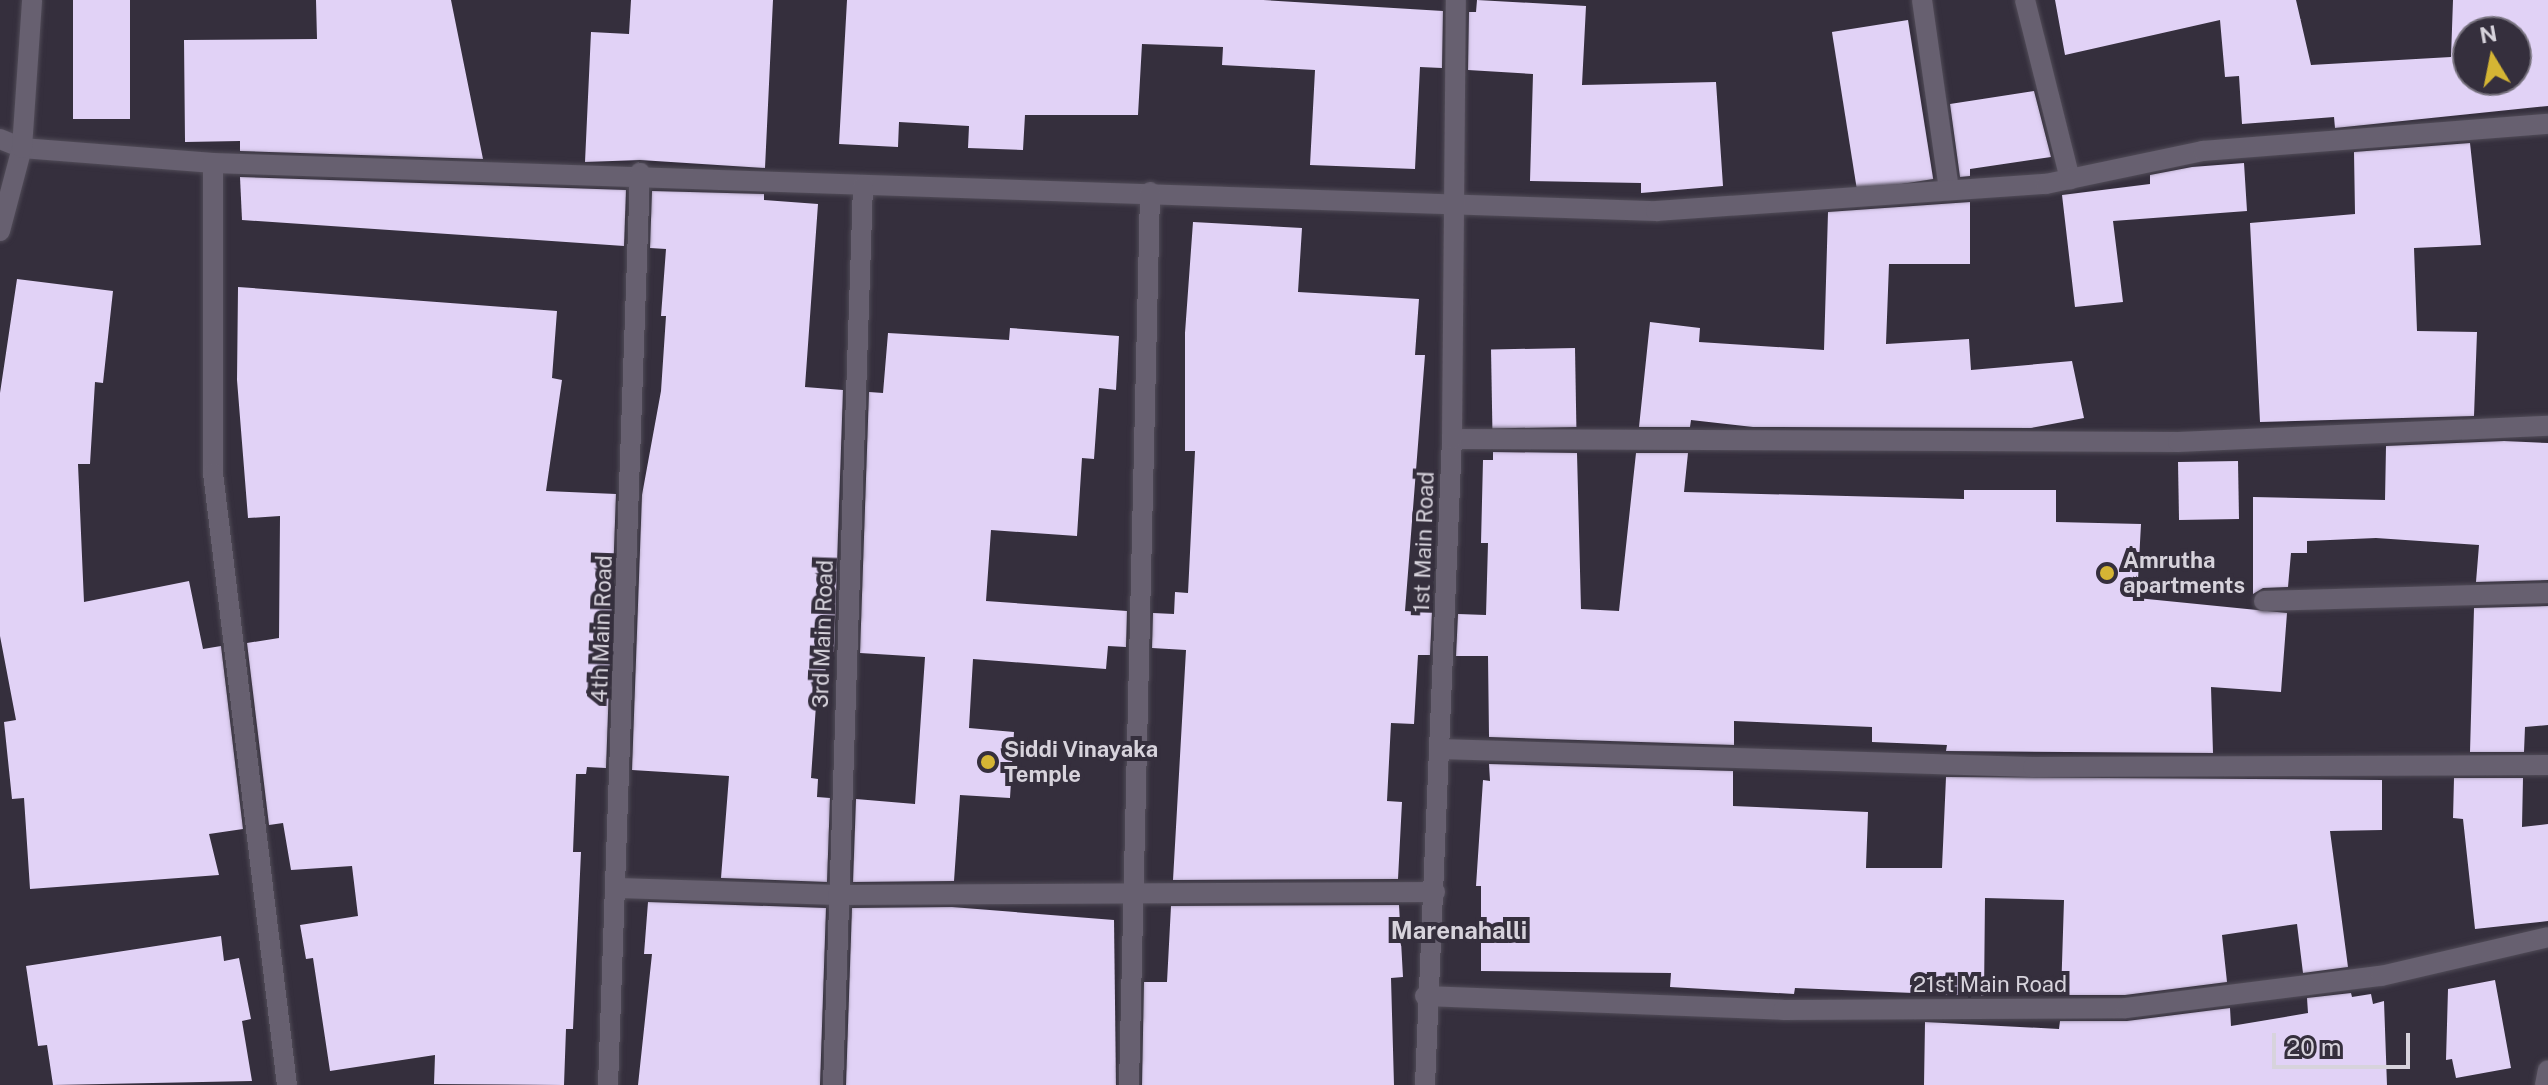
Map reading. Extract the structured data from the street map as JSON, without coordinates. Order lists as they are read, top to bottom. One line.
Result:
{"streets":{"street":["1st Main Road","4th Main Road","3rd Main Road","21st Main Road"]},"crossings":[["1st Main Road","21st Main Road"]],"districts":["Marenahalli"],"places":["Amrutha apartments","Siddi Vinayaka Temple"],"scale_bar":"20 m","north":"top"}
